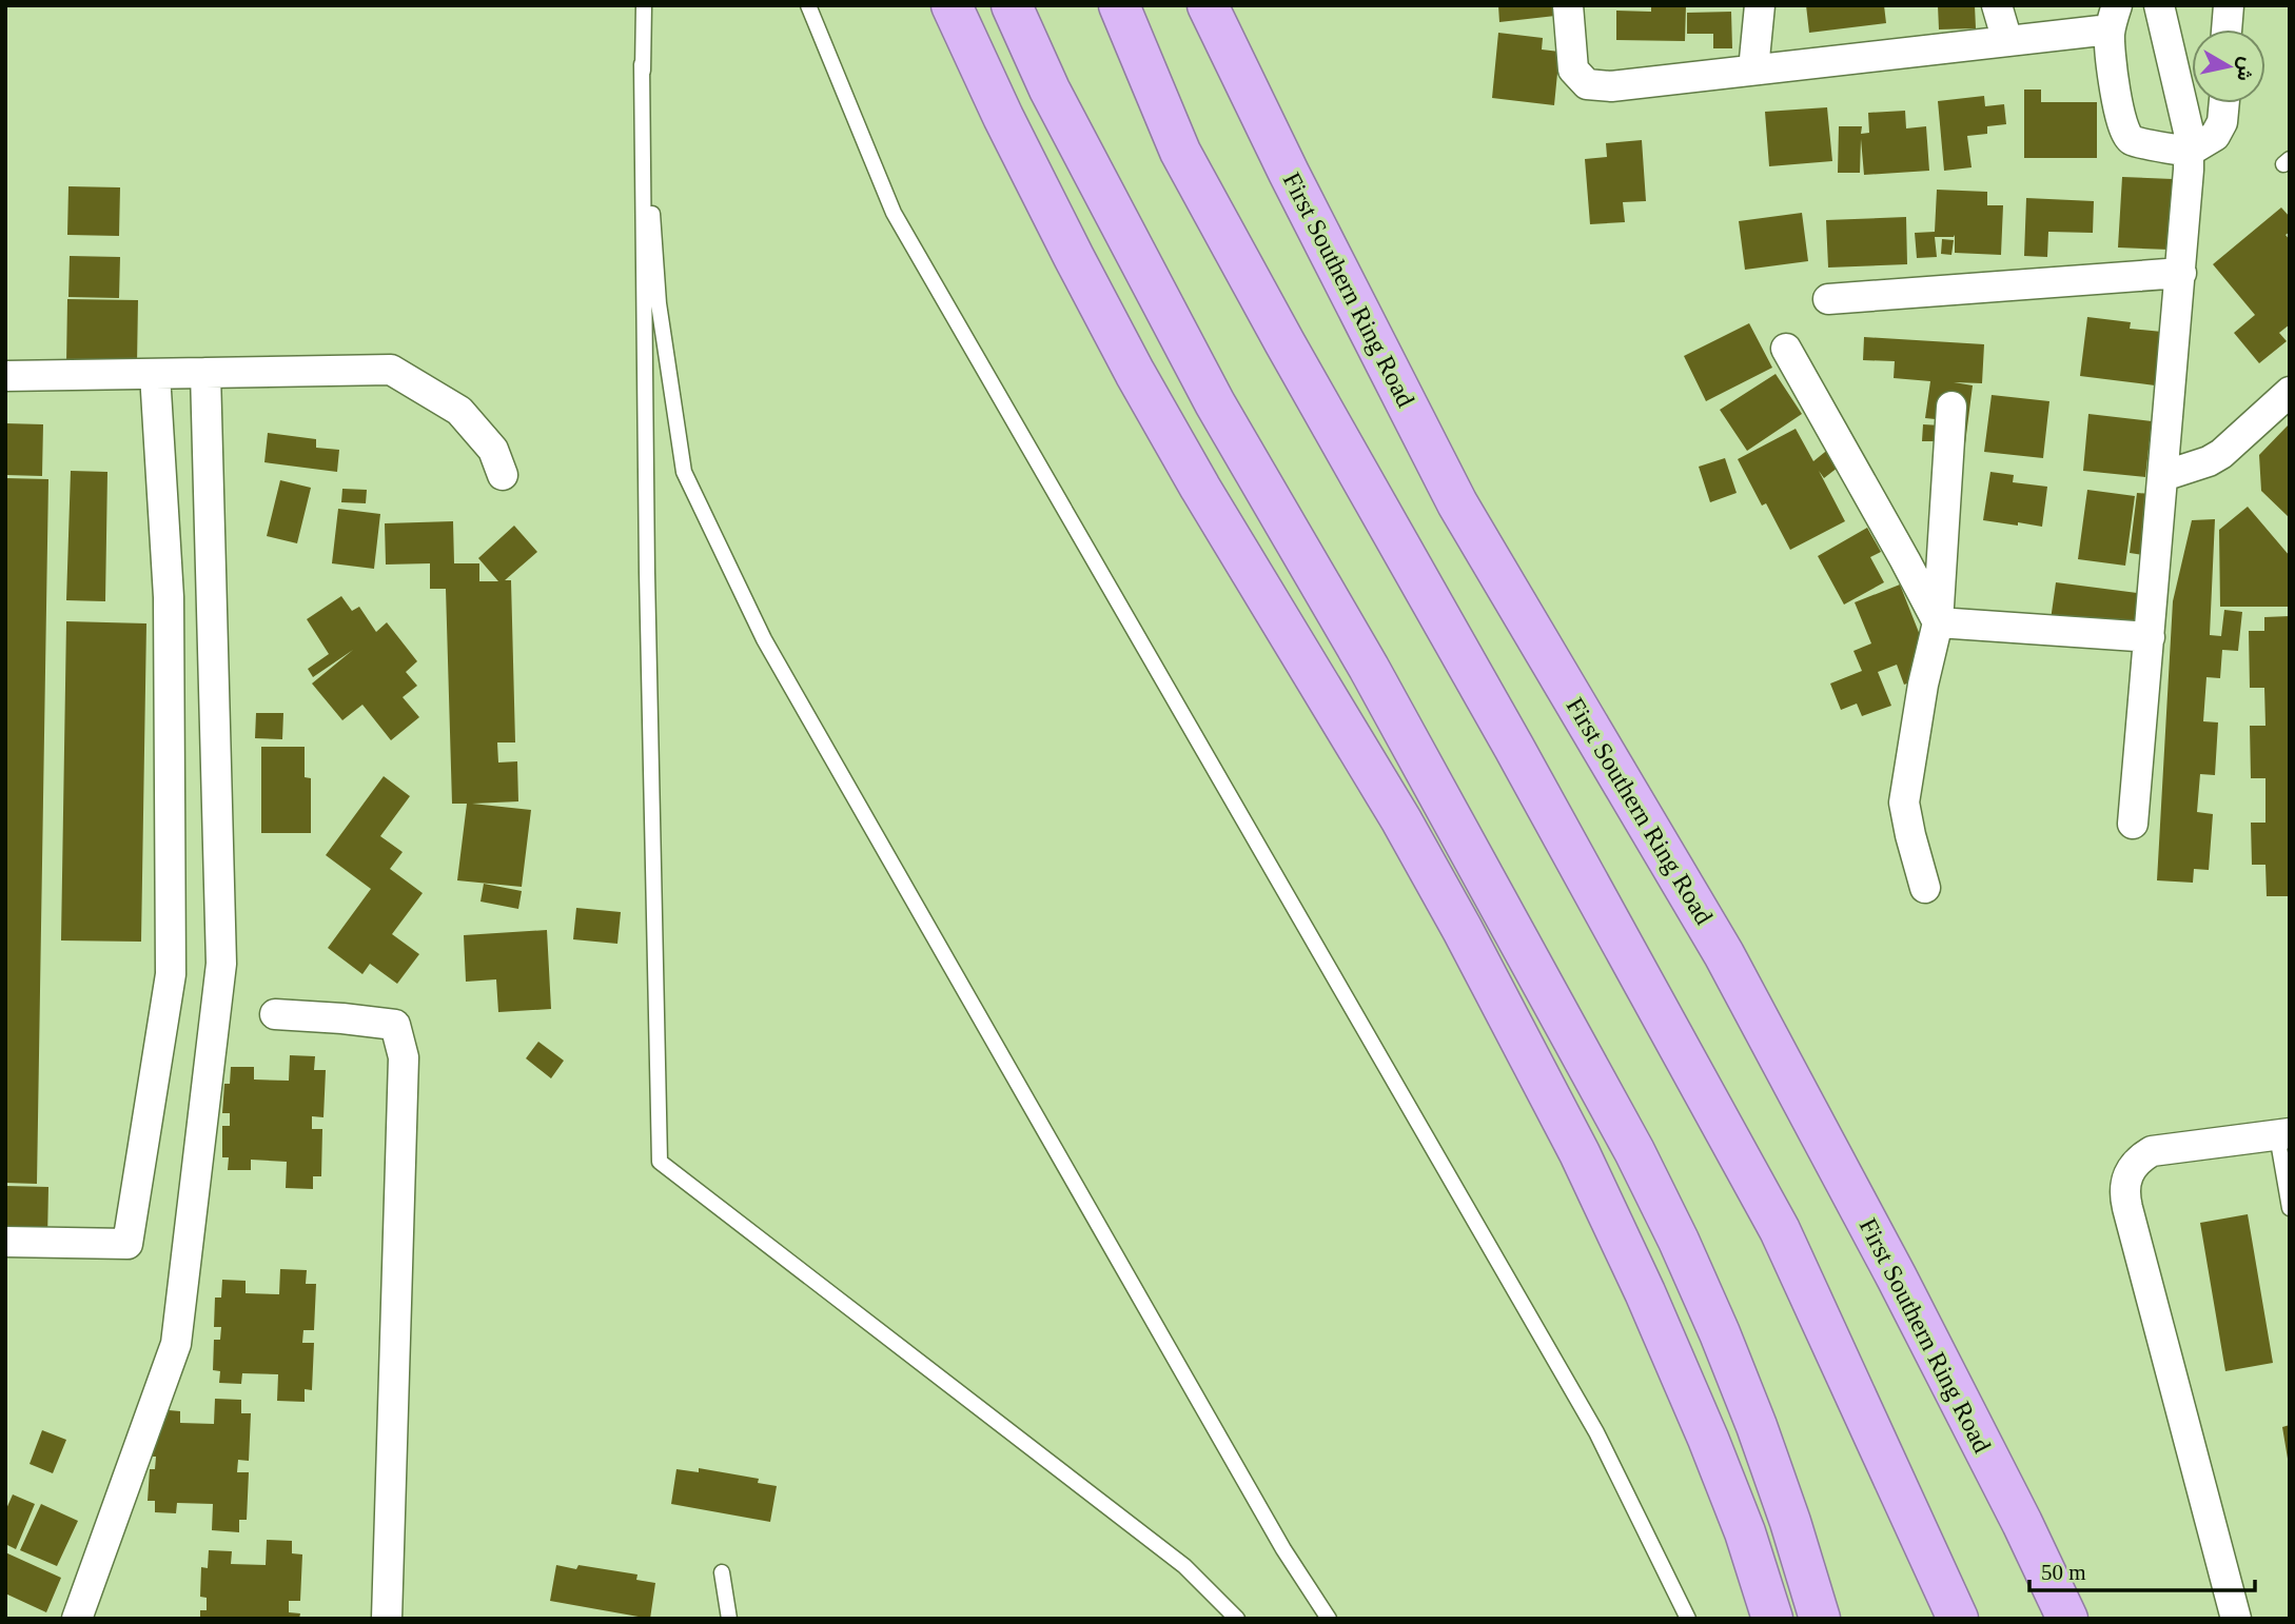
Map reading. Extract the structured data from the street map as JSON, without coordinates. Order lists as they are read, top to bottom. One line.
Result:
{"streets":{"highway":["First Southern Ring Road"]},"scale_bar":"50 m","north":"right"}
